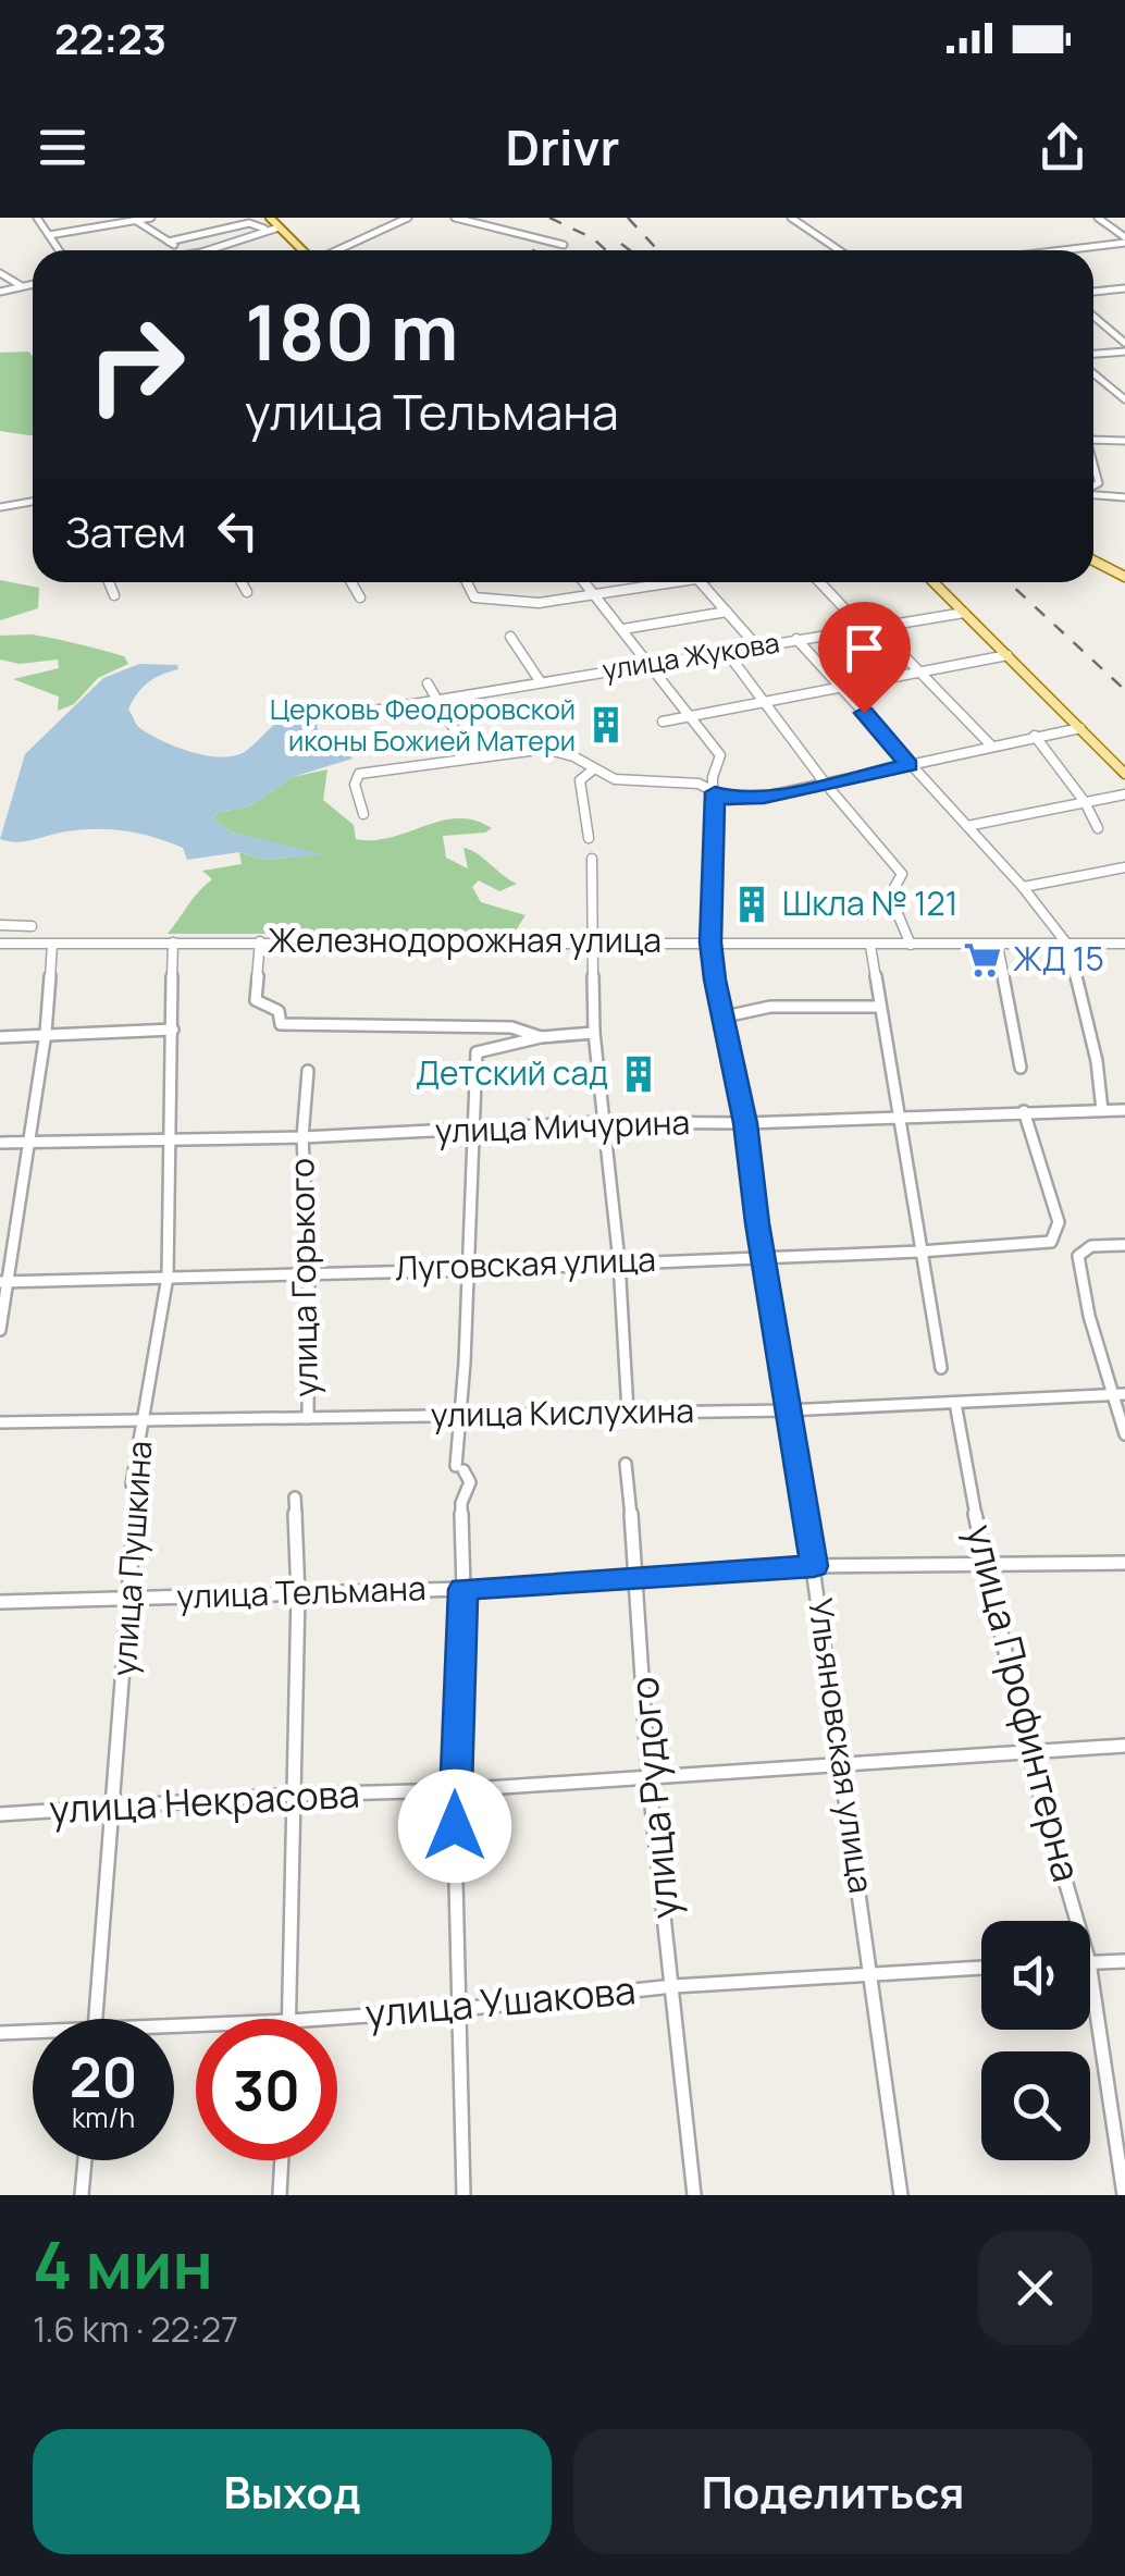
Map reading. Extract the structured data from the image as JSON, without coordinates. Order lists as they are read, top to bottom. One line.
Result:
{"streets":{"street":["улица Жукова","Железнодорожная улица","улица Мичурина","Луговская улица","улица Горького","улица Кислухина","улица Пушкина","улица Тельмана","улица Профинтерна","Ульяновская улица","улица Рудого","улица Некрасова","улица Ушакова"]},"crossings":[["улица Жукова","Ульяновская улица"],["Железнодорожная улица","улица Пушкина"],["Железнодорожная улица","Ульяновская улица"],["улица Мичурина","Луговская улица"],["улица Мичурина","улица Горького"],["улица Мичурина","улица Пушкина"],["улица Мичурина","Ульяновская улица"],["Луговская улица","улица Горького"],["Луговская улица","улица Пушкина"],["Луговская улица","Ульяновская улица"],["улица Горького","улица Кислухина"],["улица Кислухина","улица Пушкина"],["улица Кислухина","улица Профинтерна"],["улица Кислухина","Ульяновская улица"],["улица Пушкина","улица Тельмана"],["улица Пушкина","улица Некрасова"],["улица Тельмана","улица Профинтерна"],["улица Тельмана","Ульяновская улица"],["улица Тельмана","улица Рудого"],["улица Профинтерна","улица Некрасова"],["Ульяновская улица","улица Некрасова"],["Ульяновская улица","улица Ушакова"],["улица Рудого","улица Некрасова"],["улица Рудого","улица Ушакова"]],"places":{"building":["Церковь Феодоровской иконы Божией Матери","Шкла № 121","Детский сад"],"supermarket":["ЖД 15"]},"page":{"status":"22:23","header":"Drivr","turn":["180 m","улица Тельмана"],"then":"Затем","speed":"20 km/h","limit":"30","heading":["4 мин","1.6 km · 22:27"],"buttons":["Выход","Поделиться"]}}
